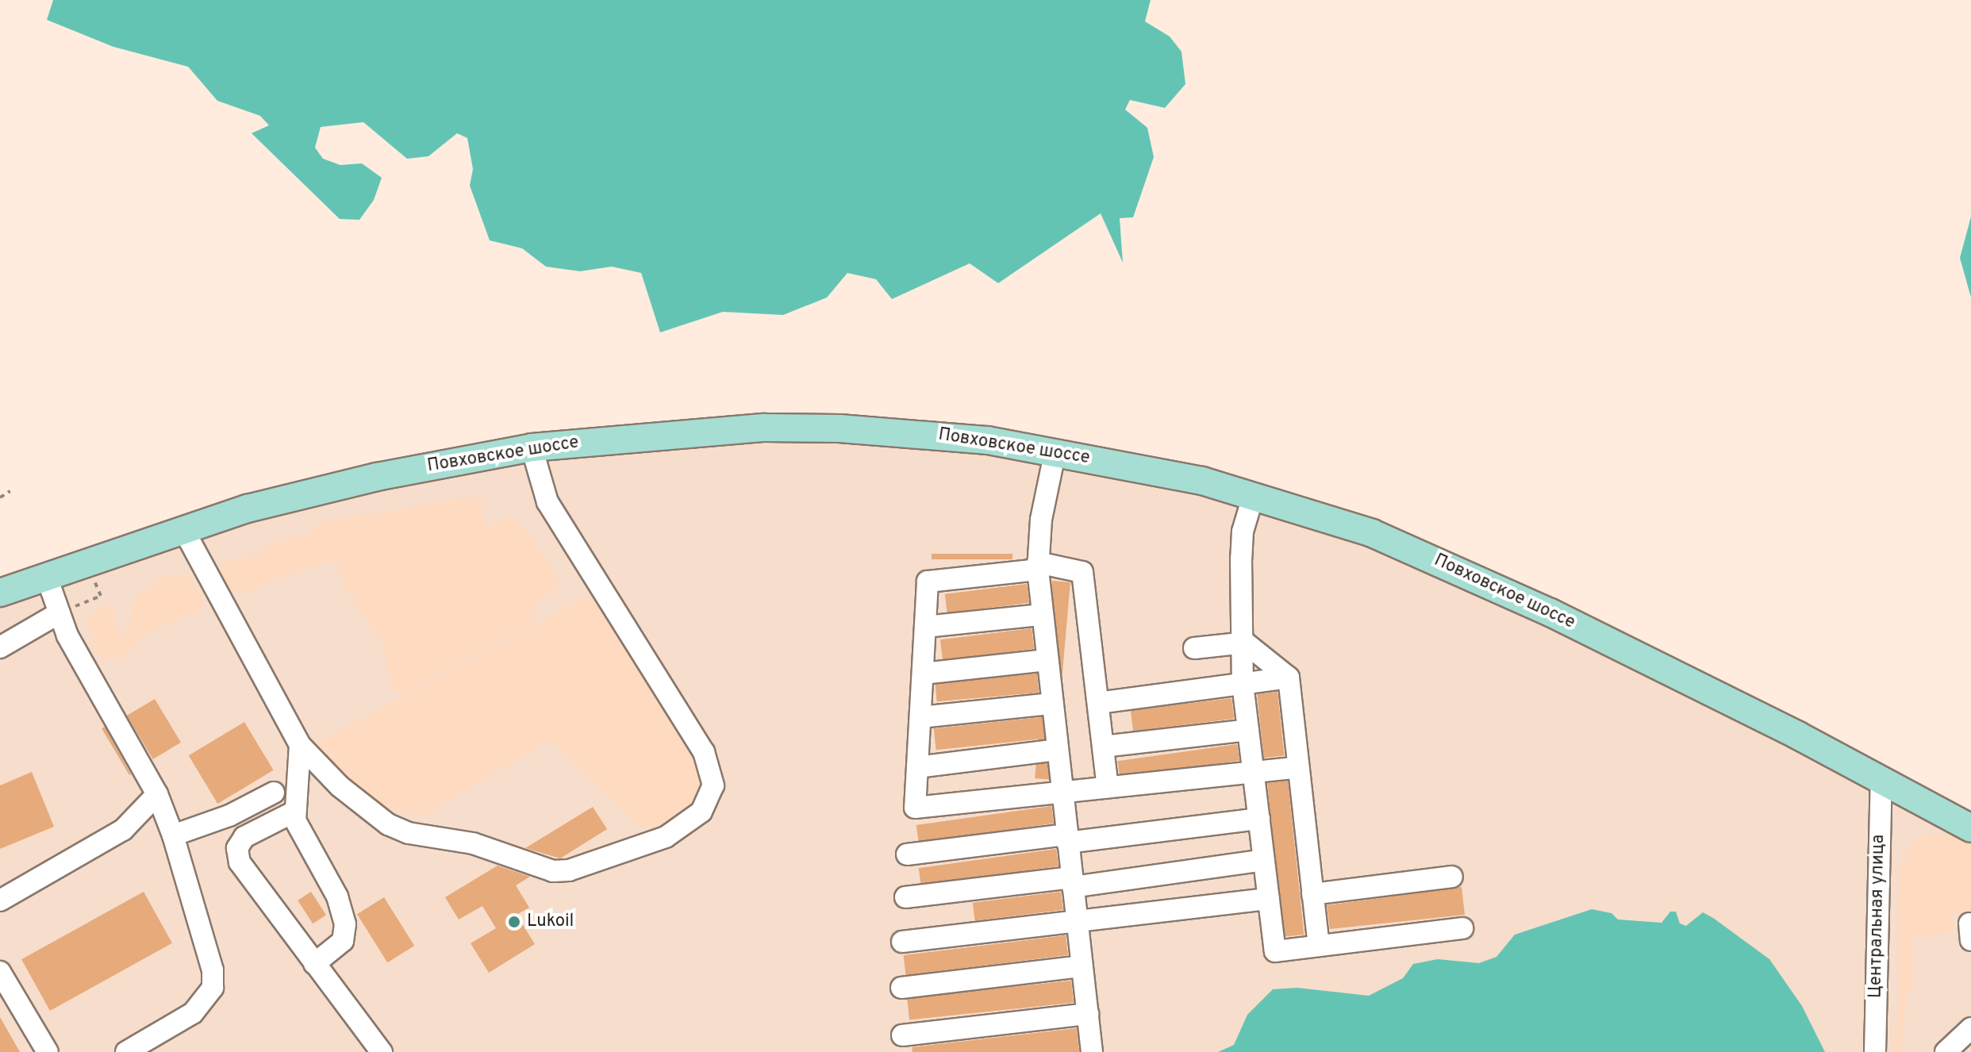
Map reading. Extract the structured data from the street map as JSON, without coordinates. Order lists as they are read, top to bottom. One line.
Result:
{"streets":{"main road":["Повховское шоссе"],"street":["Центральная улица"]},"crossings":[["Повховское шоссе","Центральная улица"]],"places":["Lukoil"]}
